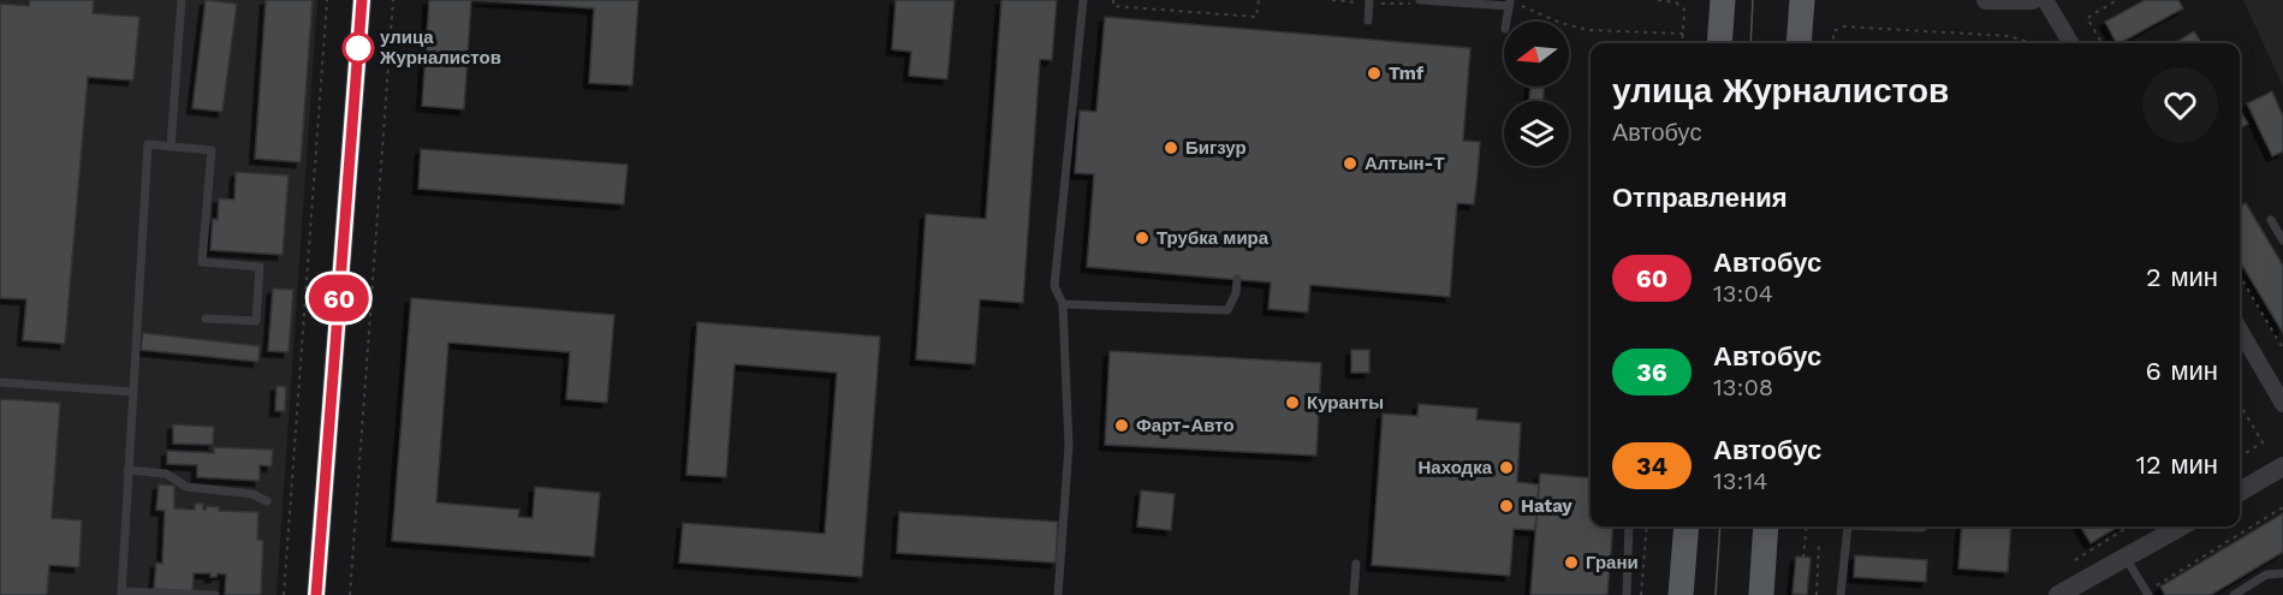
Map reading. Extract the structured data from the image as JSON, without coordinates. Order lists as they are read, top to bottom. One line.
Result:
{"places":["улица Журналистов","Tmf","Бигзур","Алтын-Т","Трубка мира","Куранты","Фарт-Авто","Находка","Hatay","Грани"],"lines":["bus line 60"],"north":"left","page":{"on_map":"60","heading":[["улица Журналистов","Автобус"],"Отправления"],"list":[{"mark":"60","name":"Автобус","note":"13:04","value":"2 мин"},{"mark":"36","name":"Автобус","note":"13:08","value":"6 мин"},{"mark":"34","name":"Автобус","note":"13:14","value":"12 мин"}]}}
